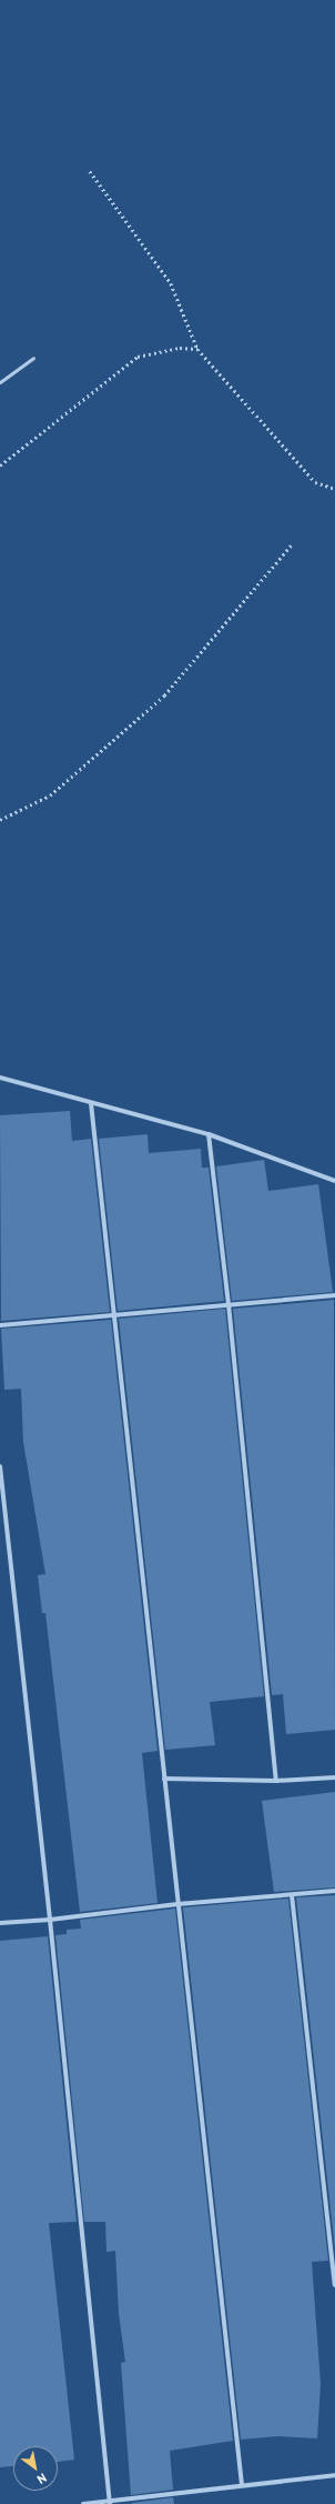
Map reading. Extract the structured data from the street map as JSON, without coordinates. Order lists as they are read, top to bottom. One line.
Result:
{"north":"bottom right"}
